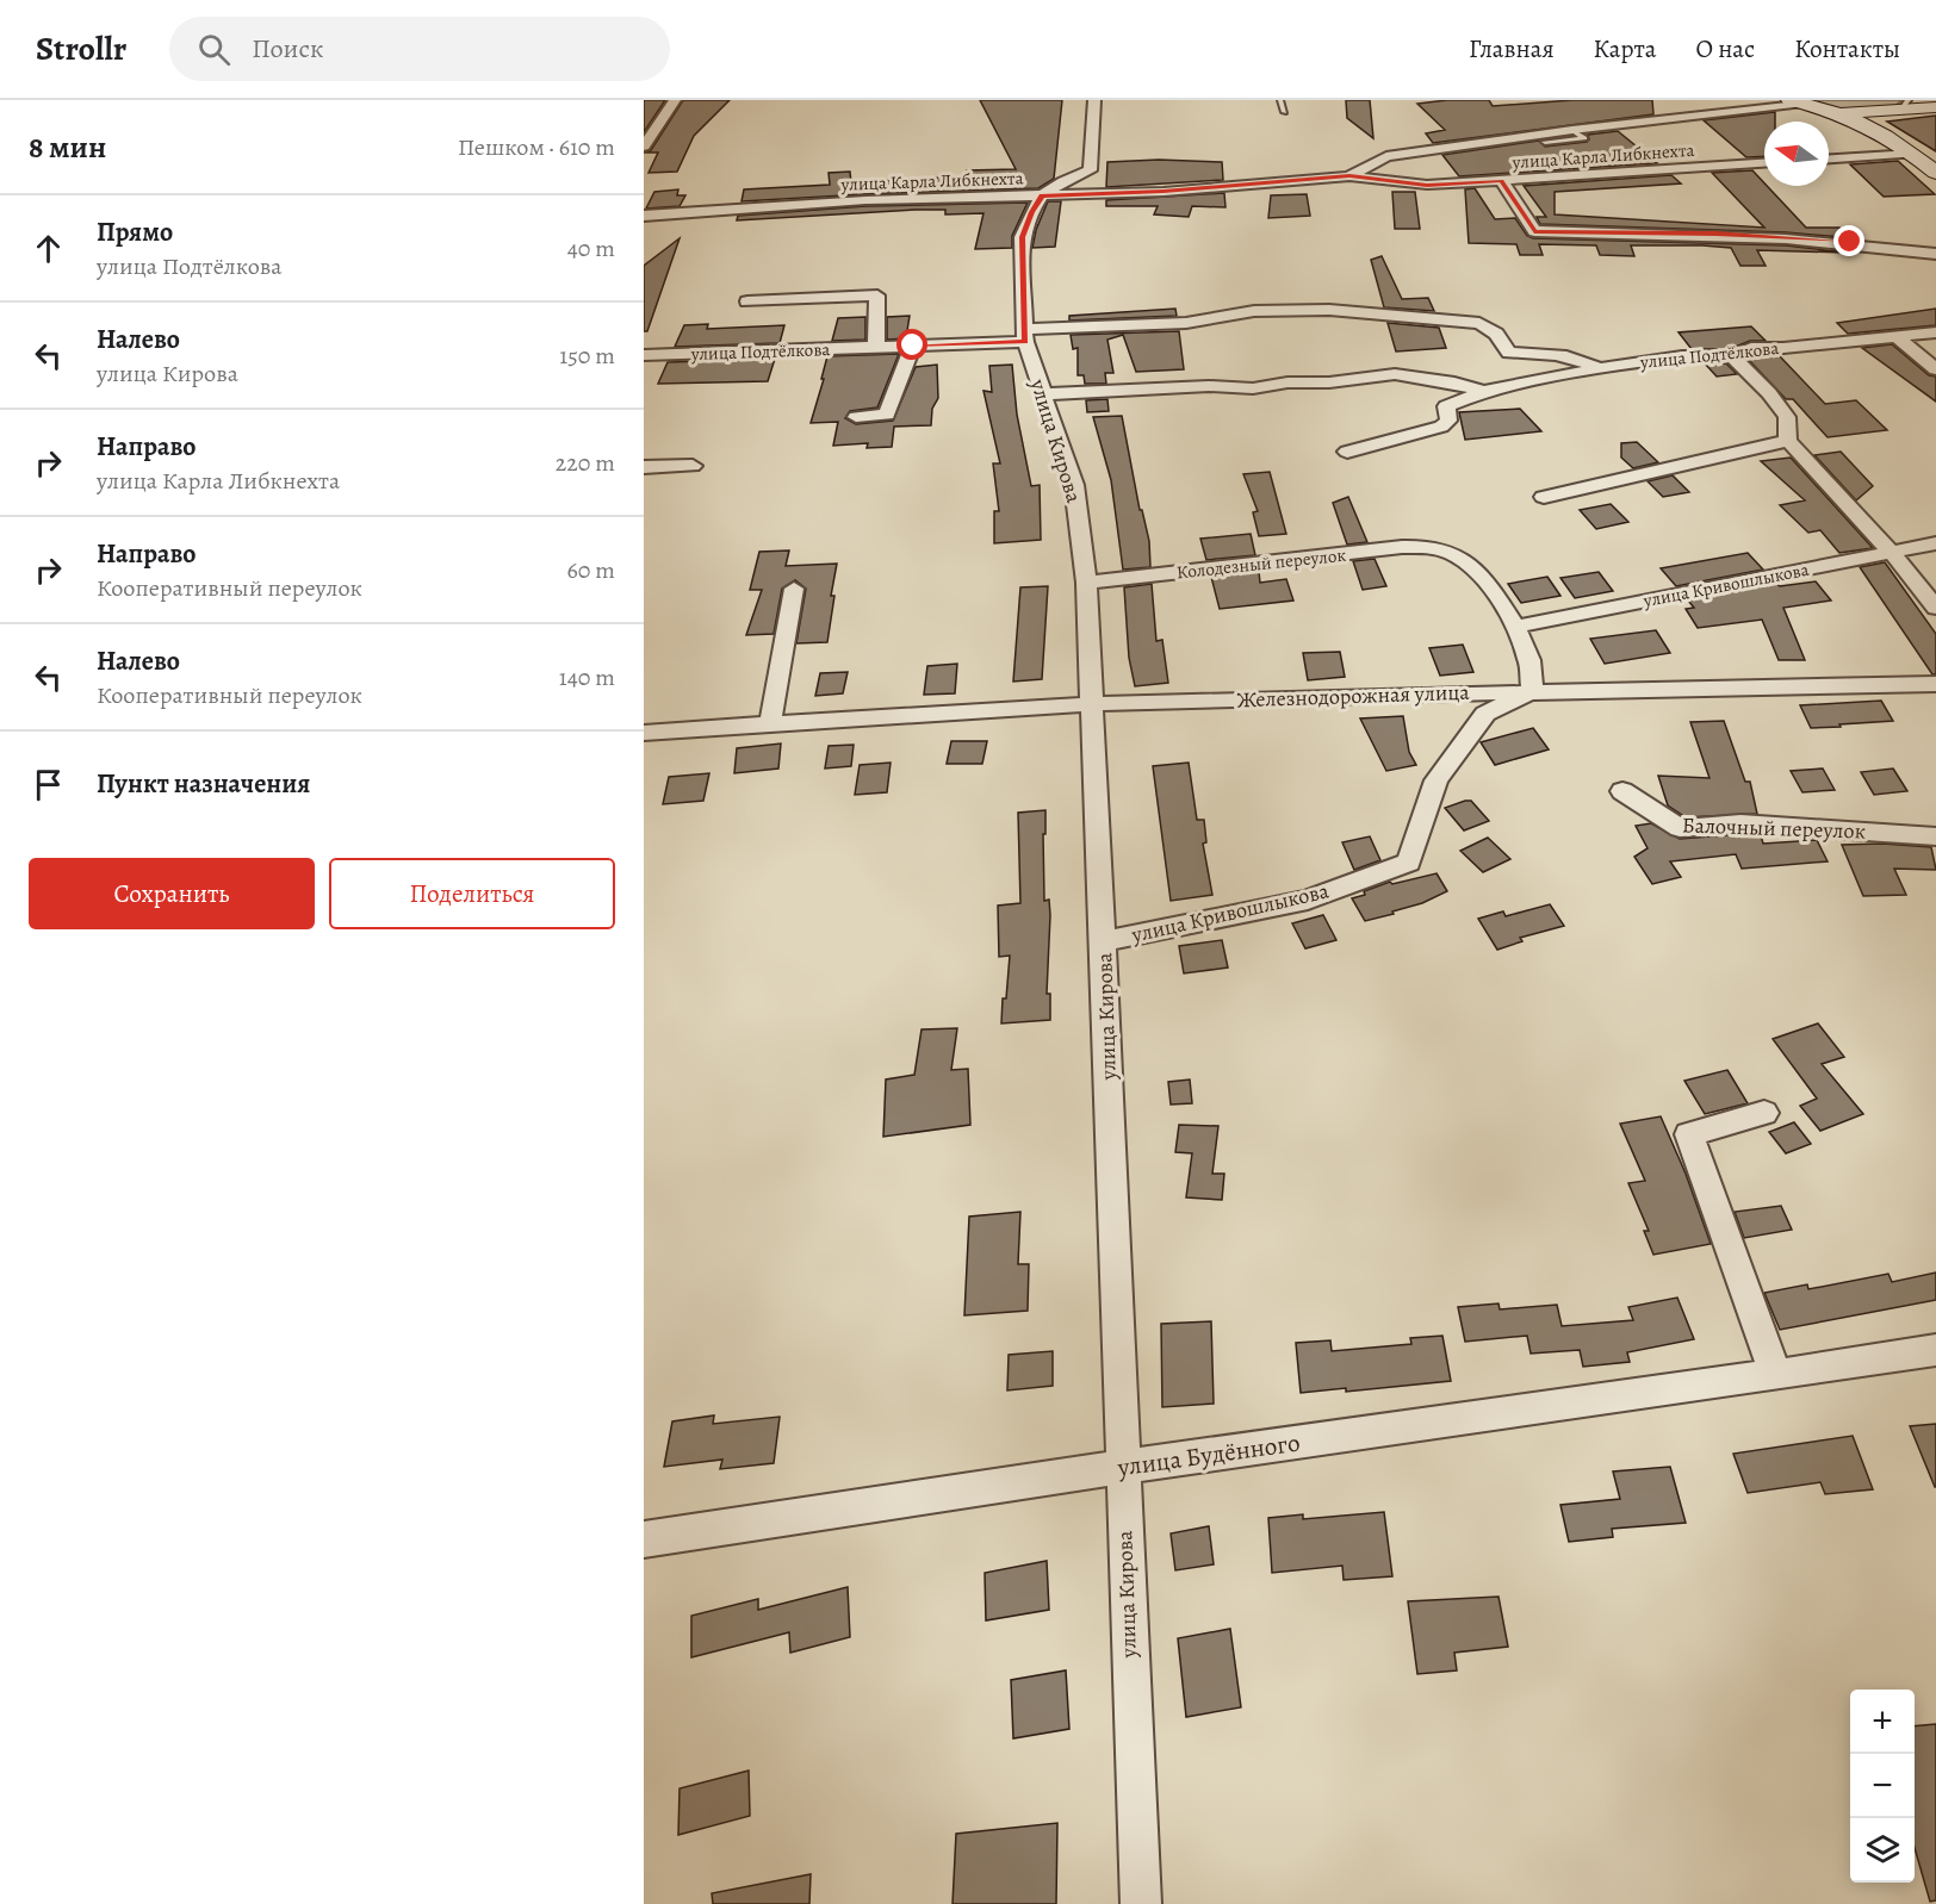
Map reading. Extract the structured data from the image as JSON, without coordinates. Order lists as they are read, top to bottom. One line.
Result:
{"streets":{"street":["улица Карла Либкнехта","улица Подтёлкова","улица Кирова","Колодезный переулок","улица Кривошлыкова","Железнодорожная улица","Балочный переулок","улица Будённого"]},"crossings":[["улица Карла Либкнехта","улица Кирова"],["улица Подтёлкова","улица Кирова"],["улица Кирова","Колодезный переулок"],["улица Кирова","улица Кривошлыкова"],["улица Кирова","Железнодорожная улица"],["улица Кирова","улица Будённого"],["Колодезный переулок","улица Кривошлыкова"],["улица Кривошлыкова","Железнодорожная улица"]],"north":"left","page":{"header":"Strollr","search":"Поиск","nav":["Главная","Карта","О нас","Контакты"],"heading":["8 мин","Пешком · 610 m"],"list":[["Прямо","улица Подтёлкова","40 m"],["Налево","улица Кирова","150 m"],["Направо","улица Карла Либкнехта","220 m"],["Направо","Кооперативный переулок","60 m"],["Налево","Кооперативный переулок","140 m"],"Пункт назначения"],"buttons":["Сохранить","Поделиться"],"map_buttons":["+","−"]}}
